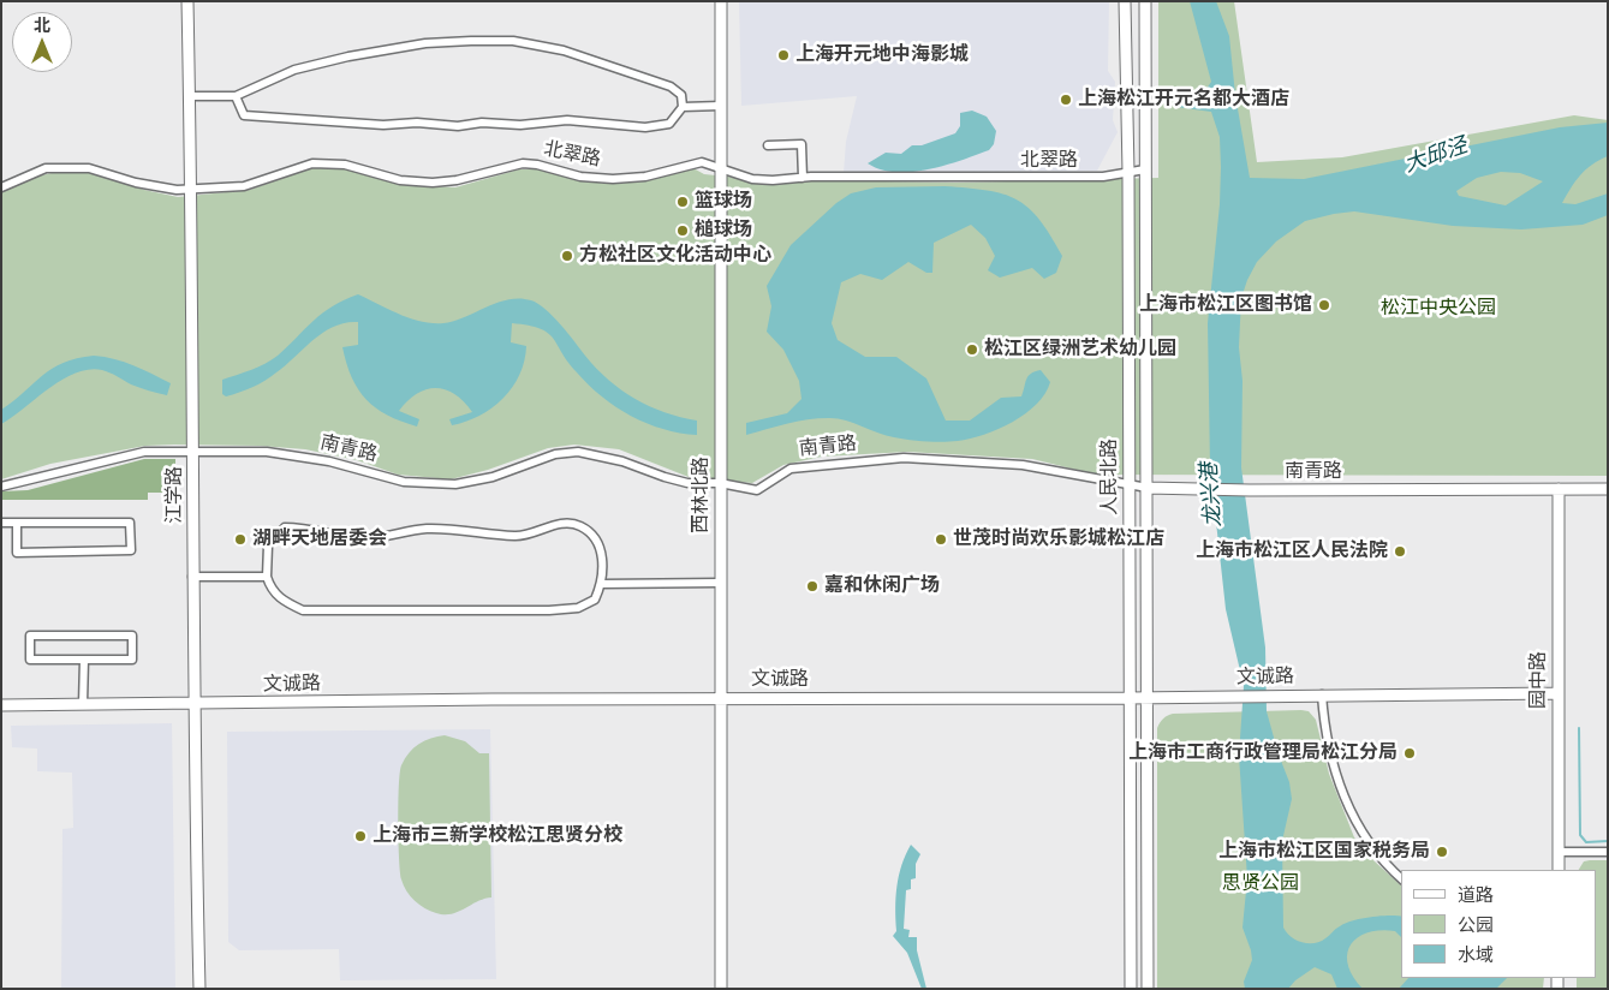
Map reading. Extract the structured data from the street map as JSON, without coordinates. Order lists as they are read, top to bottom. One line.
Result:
{"streets":{"street":["北翠路","南青路","人民北路","江学路","西林北路","文诚路","园中路"]},"crossings":[["北翠路","人民北路"],["北翠路","江学路"],["北翠路","西林北路"],["南青路","人民北路"],["南青路","江学路"],["南青路","西林北路"],["南青路","园中路"],["人民北路","文诚路"],["江学路","文诚路"],["西林北路","文诚路"],["文诚路","园中路"]],"water":["大邱泾","龙兴港"],"parks":["松江中央公园","思贤公园"],"places":["上海开元地中海影城","上海松江开元名都大酒店","篮球场","槌球场","方松社区文化活动中心","上海市松江区图书馆","松江区绿洲艺术幼儿园","湖畔天地居委会","世茂时尚欢乐影城松江店","上海市松江区人民法院","嘉和休闲广场","上海市工商行政管理局松江分局","上海市三新学校松江思贤分校","上海市松江区国家税务局"],"legend":["道路","公园","水域"],"north":"top"}
